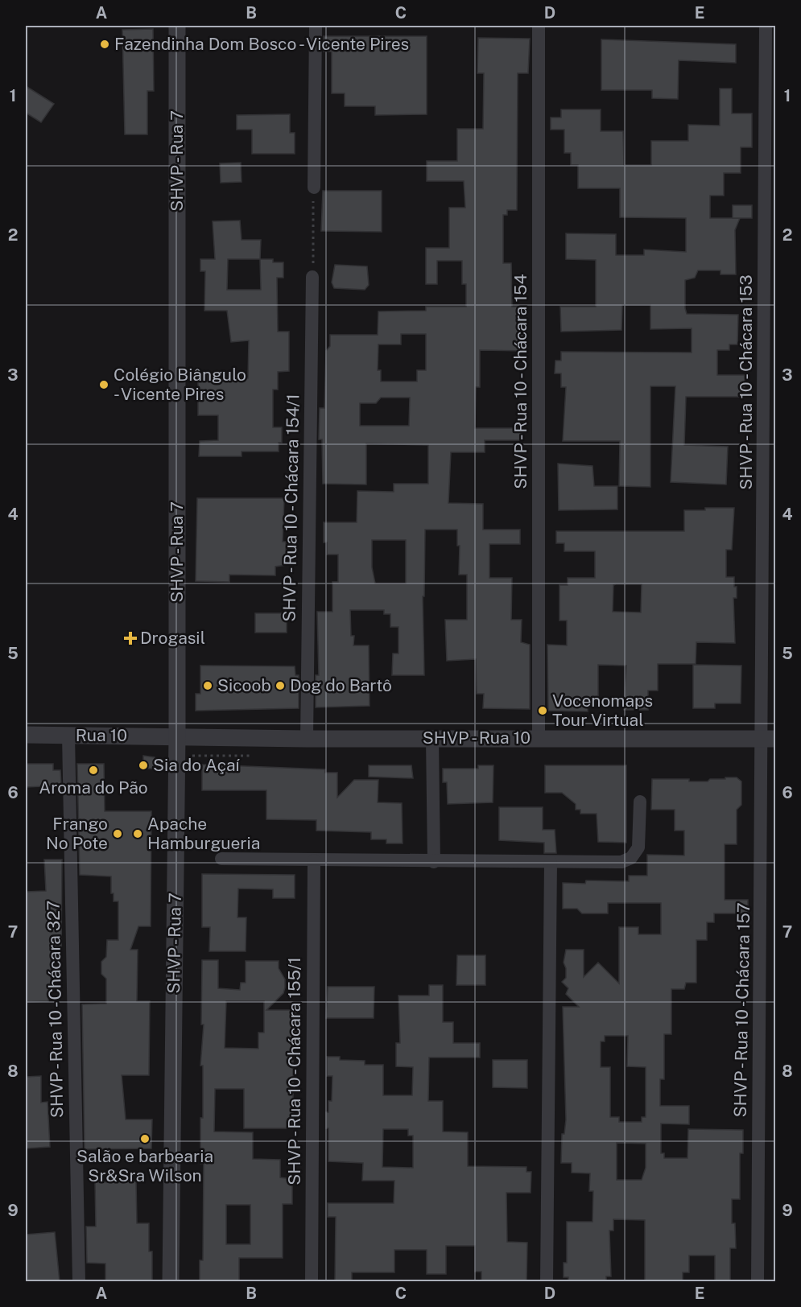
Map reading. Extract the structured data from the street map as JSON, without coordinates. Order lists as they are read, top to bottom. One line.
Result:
{"streets":{"street":["SHVP - Rua 7","SHVP - Rua 10 - Chácara 154","SHVP - Rua 10 - Chácara 153","SHVP - Rua 10 - Chácara 154/1","Rua 10","SHVP - Rua 10","SHVP - Rua 10 - Chácara 327","SHVP - Rua 10 - Chácara 157","SHVP - Rua 10 - Chácara 155/1"]},"crossings":[["SHVP - Rua 7","Rua 10"],["SHVP - Rua 7","SHVP - Rua 10"],["SHVP - Rua 10 - Chácara 154","SHVP - Rua 10"],["SHVP - Rua 10 - Chácara 153","SHVP - Rua 10"],["SHVP - Rua 10 - Chácara 153","SHVP - Rua 10 - Chácara 157"],["SHVP - Rua 10 - Chácara 154/1","SHVP - Rua 10"],["Rua 10","SHVP - Rua 10"],["Rua 10","SHVP - Rua 10 - Chácara 327"],["SHVP - Rua 10","SHVP - Rua 10 - Chácara 157"]],"places":{"other":["Fazendinha Dom Bosco - Vicente Pires","Colégio Biângulo - Vicente Pires","Sicoob","Dog do Bartô","Vocenomaps Tour Virtual","Sia do Açaí","Aroma do Pão","Frango No Pote","Apache Hamburgueria","Salão e barbearia Sr&Sra Wilson"],"health":["Drogasil"]},"grid":{"columns":["A","B","C","D","E"],"rows":["1","2","3","4","5","6","7","8","9"]}}
